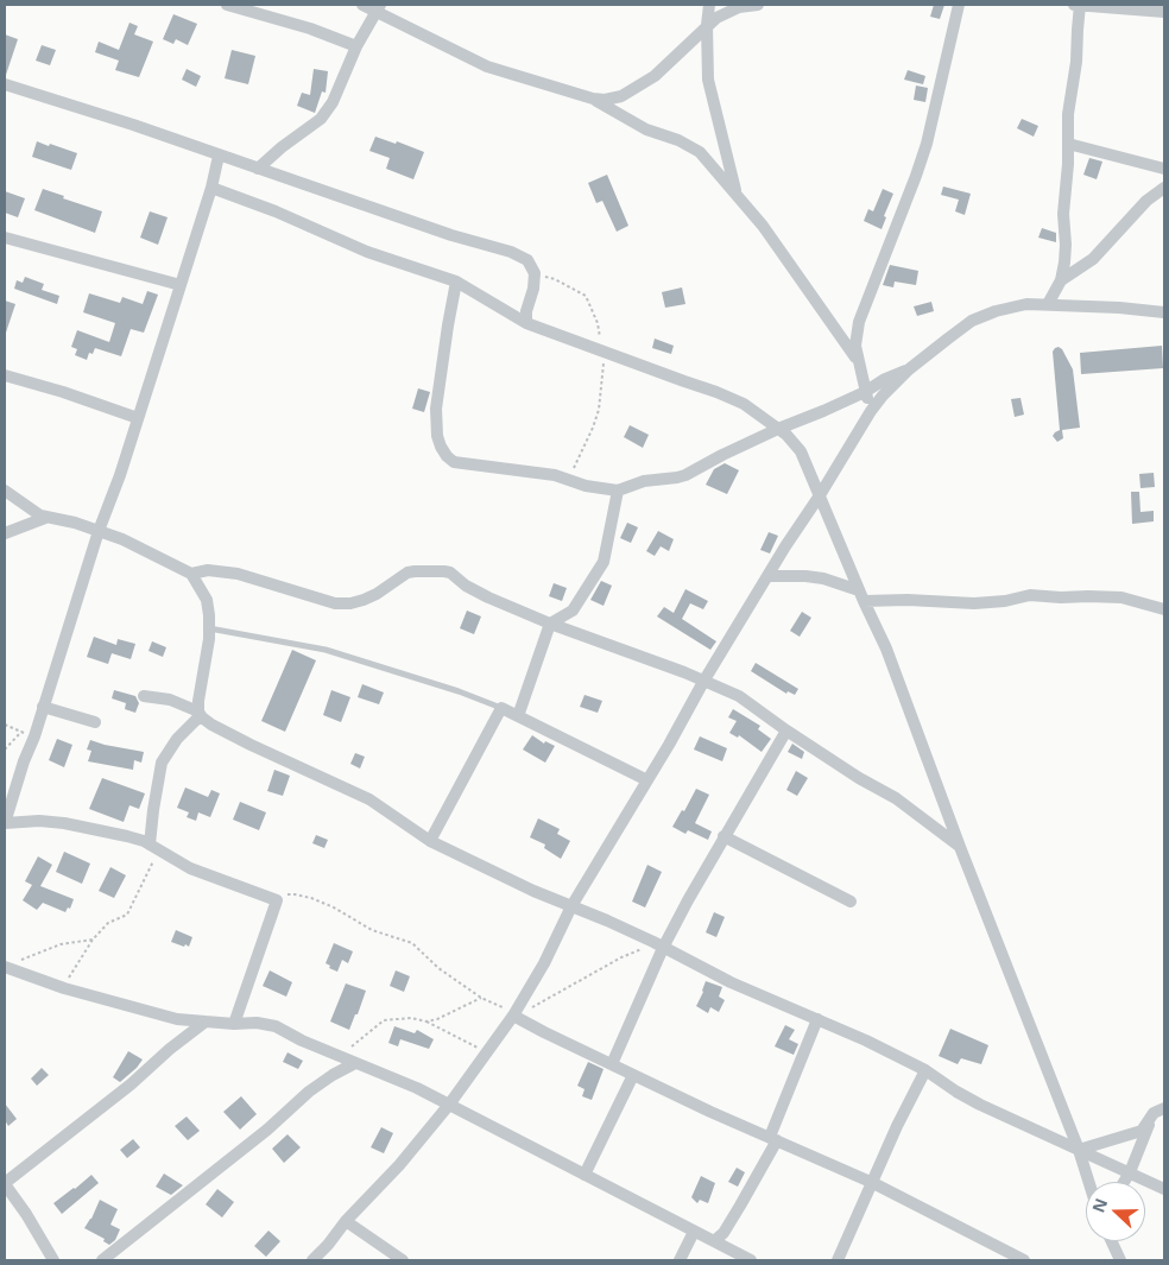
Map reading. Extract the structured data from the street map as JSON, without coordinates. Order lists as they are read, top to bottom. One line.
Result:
{"north":"left"}
